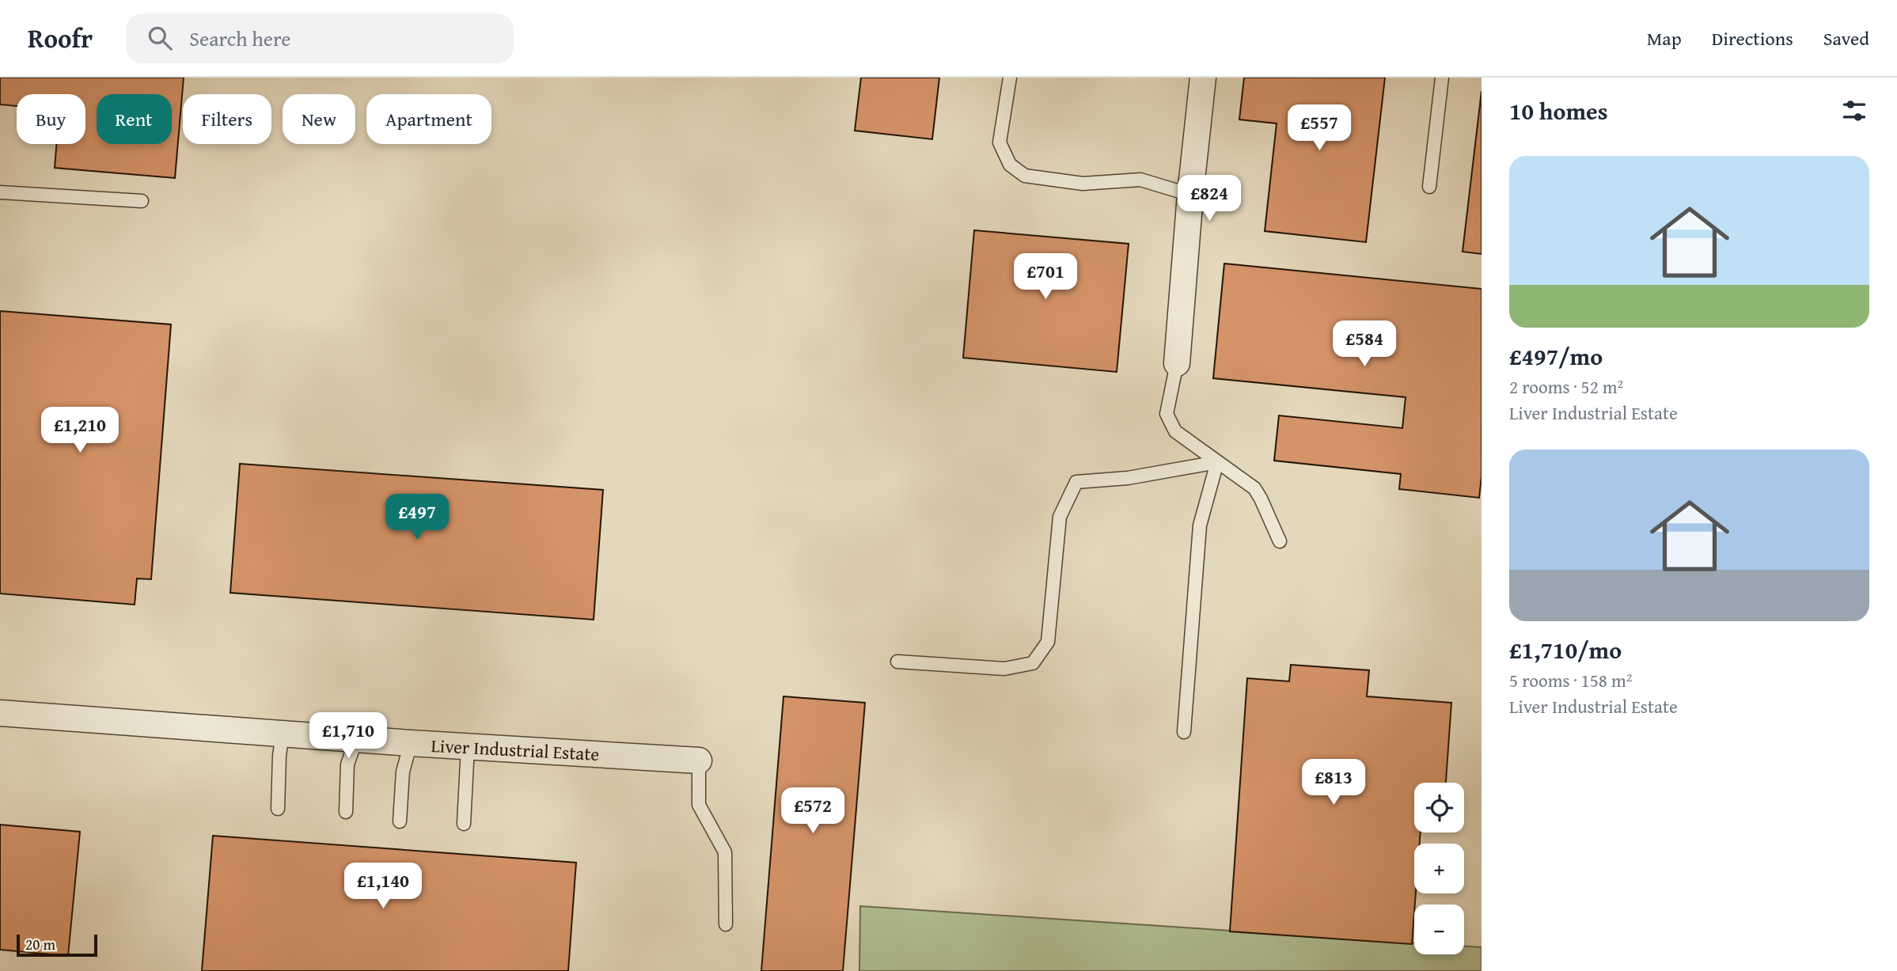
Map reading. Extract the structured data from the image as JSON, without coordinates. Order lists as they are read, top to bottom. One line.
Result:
{"streets":{"street":["Liver Industrial Estate"]},"scale_bar":"20 m","page":{"header":"Roofr","search":"Search here","nav":["Map","Directions","Saved"],"heading":"10 homes","chip":["Buy","Rent","Filters","New","Apartment"],"price":["£557","£824","£701","£584","£1,210","£497","£1,710","£813","£572","£1,140"],"list":[{"name":"£497/mo","note":"2 rooms · 52 m² · Liver Industrial Estate"},{"name":"£1,710/mo","note":"5 rooms · 158 m² · Liver Industrial Estate"}],"map_buttons":["+","−"],"scale":"20 m"}}
